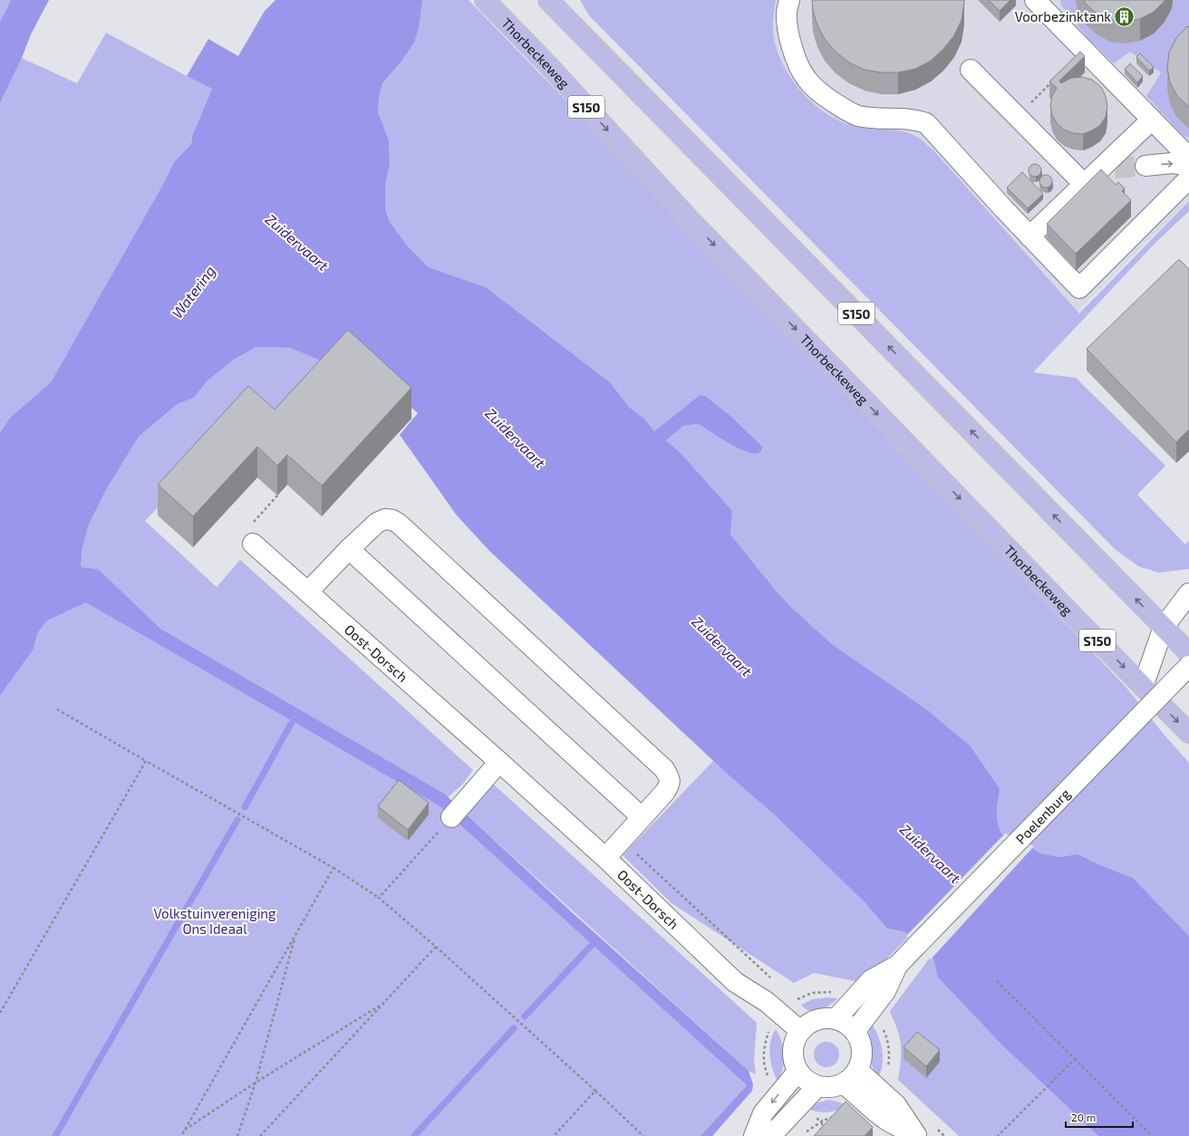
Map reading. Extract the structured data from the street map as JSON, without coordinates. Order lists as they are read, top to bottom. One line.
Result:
{"streets":{"main road":["Thorbeckeweg","S150"],"street":["Oost-Dorsch","Poelenburg"]},"crossings":[["Oost-Dorsch","Poelenburg"]],"water":["Zuidervaart","Watering"],"parks":["Volkstuinvereniging Ons Ideaal"],"places":{"building":["Voorbezinktank"]},"scale_bar":"20 m"}
